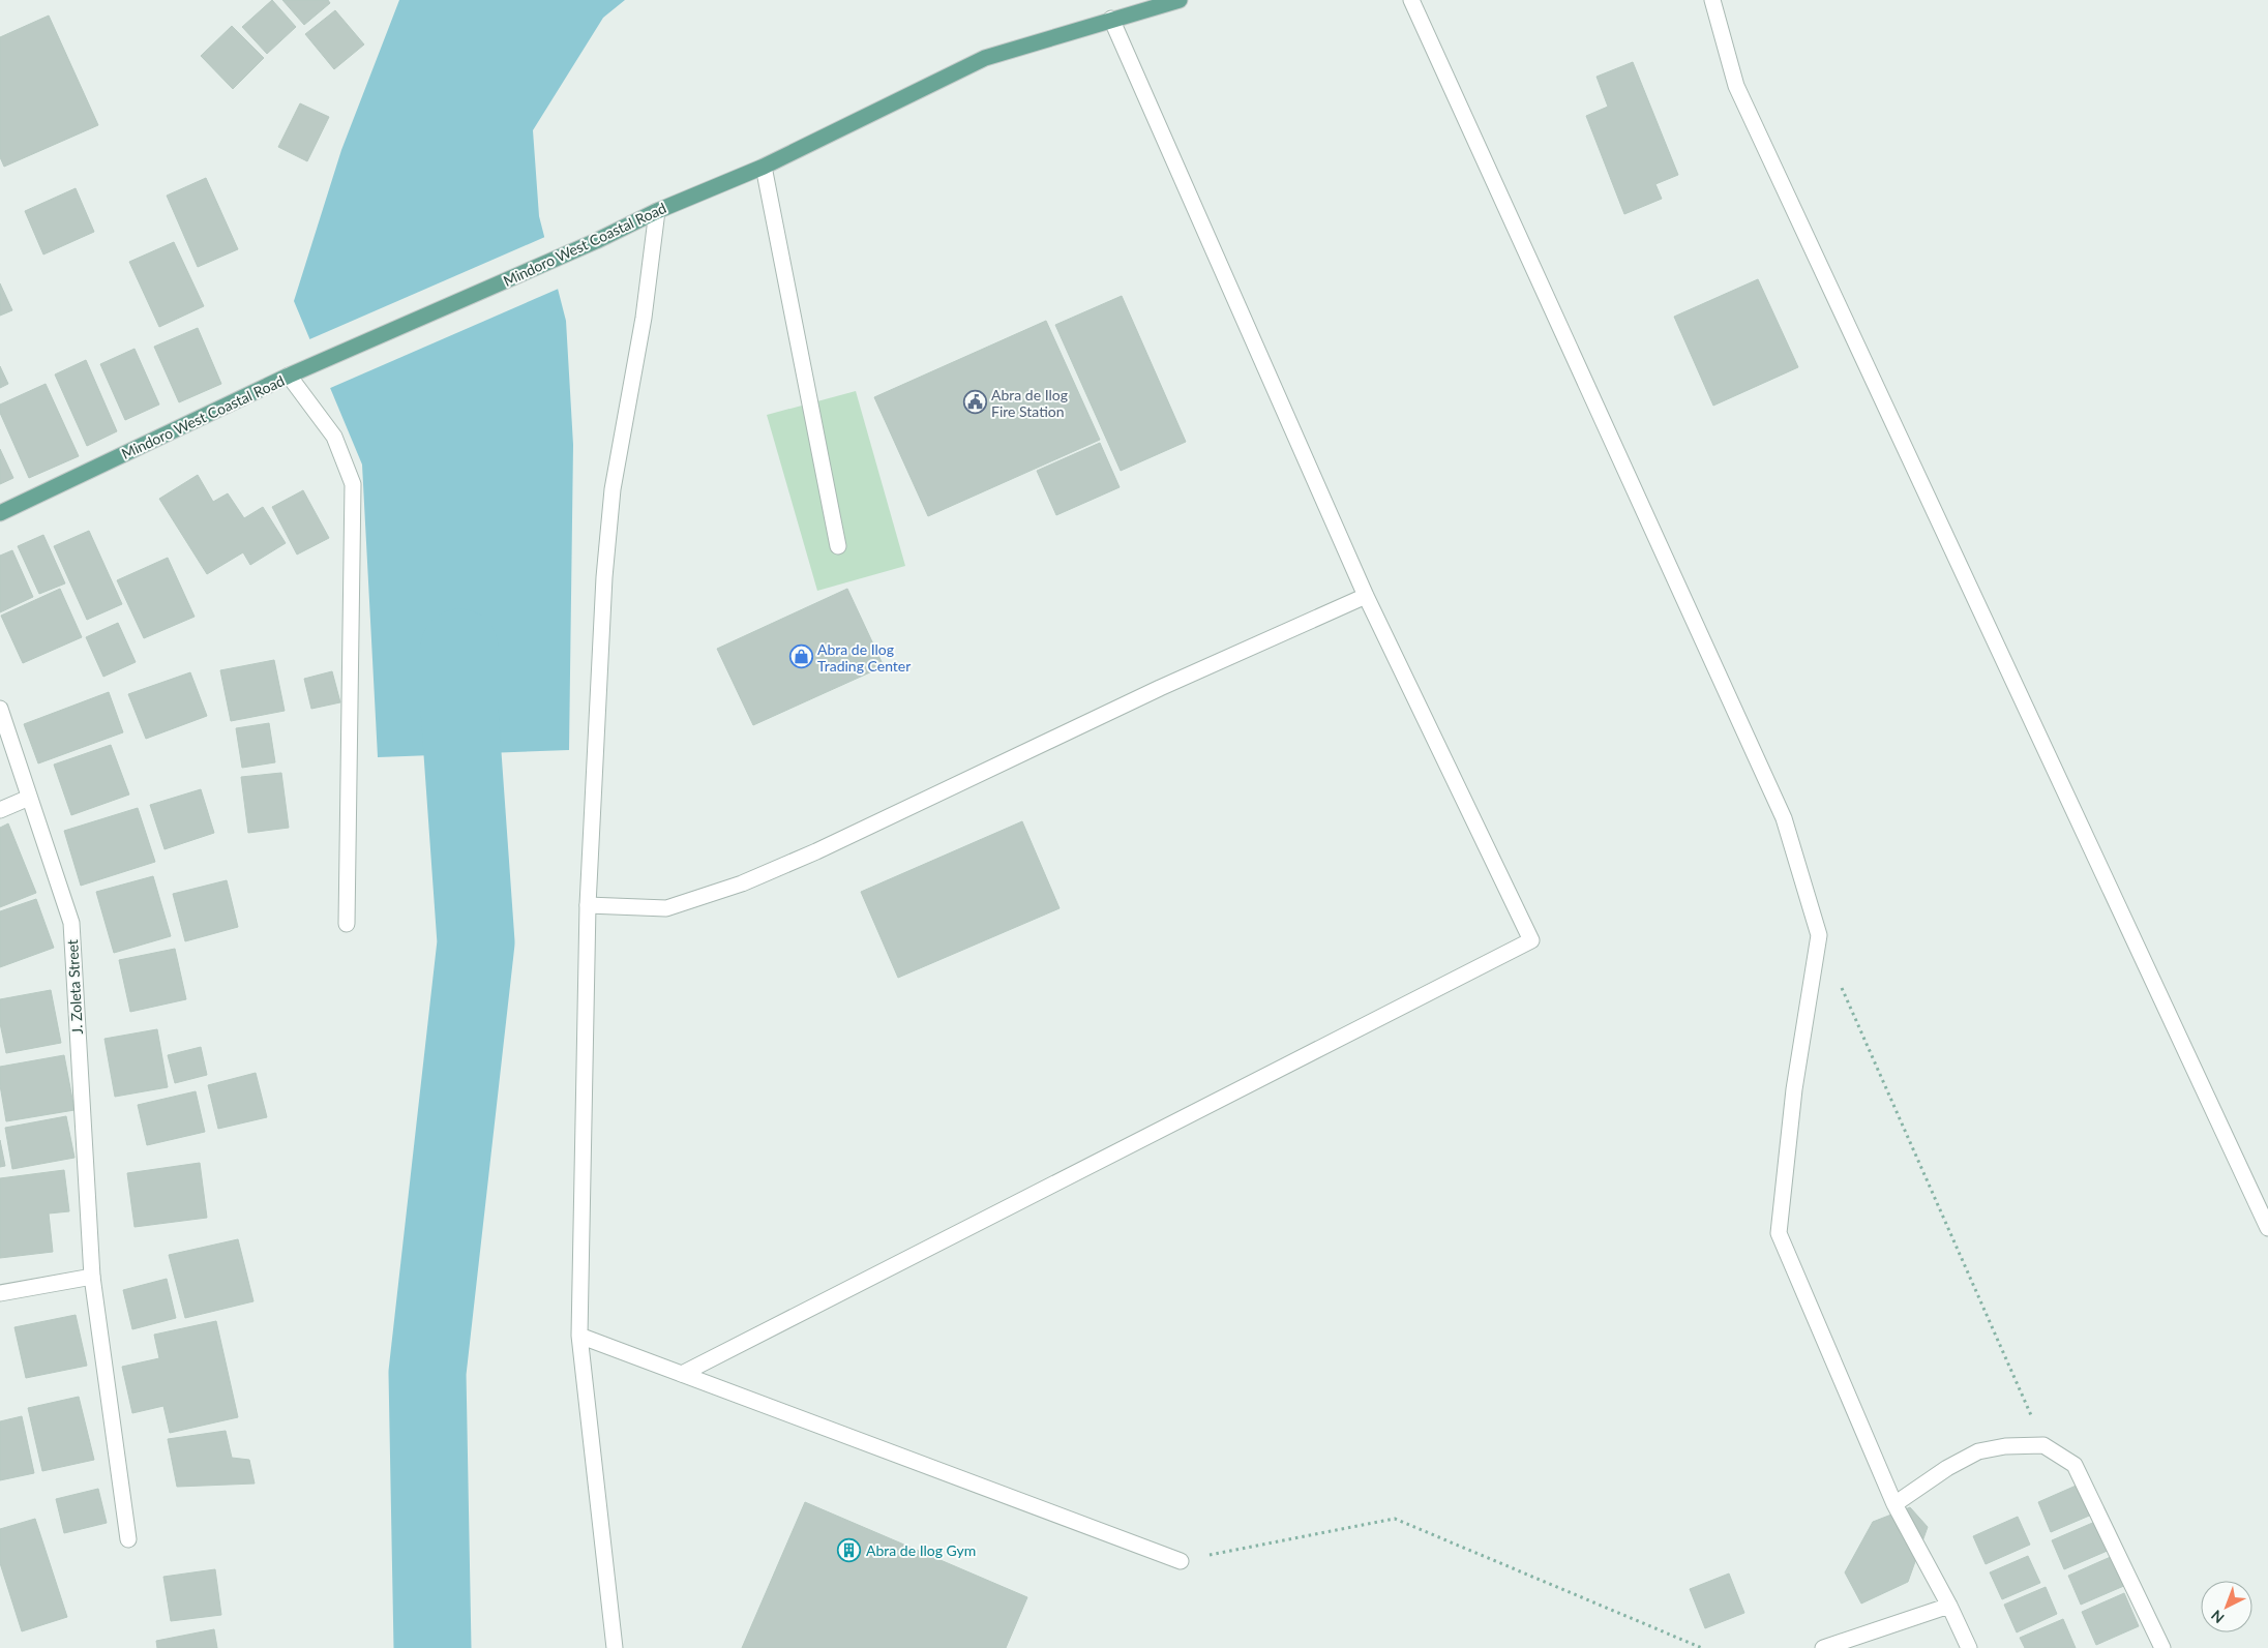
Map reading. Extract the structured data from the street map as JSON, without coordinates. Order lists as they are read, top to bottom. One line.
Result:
{"streets":{"main road":["Mindoro West Coastal Road"],"street":["J. Zoleta Street"]},"places":{"public building":["Abra de Ilog Fire Station"],"shop":["Abra de Ilog Trading Center"],"building":["Abra de Ilog Gym"]},"north":"bottom left"}
